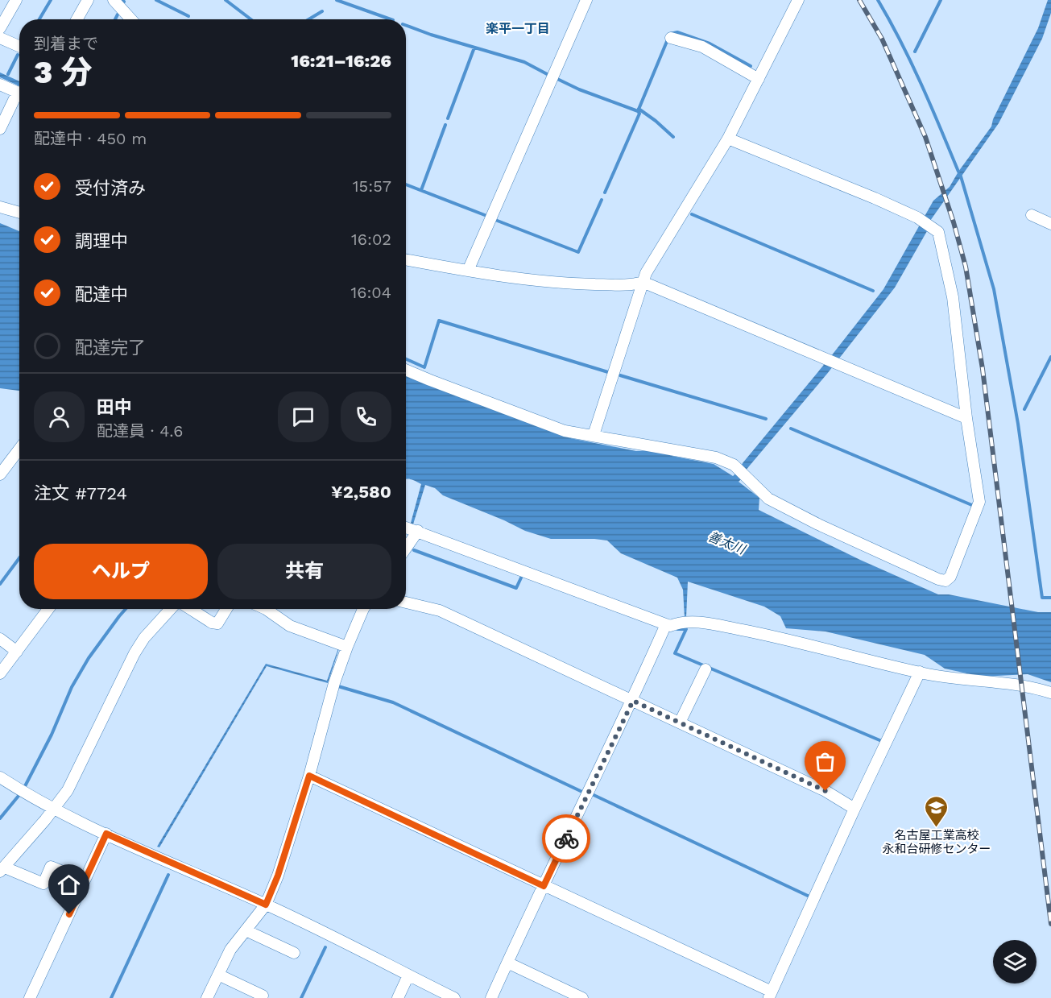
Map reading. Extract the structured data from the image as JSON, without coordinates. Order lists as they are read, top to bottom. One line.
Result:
{"districts":["楽平一丁目"],"water":["善太川"],"places":{"school or university":["名古屋工業高校 永和台研修センター"]},"page":{"heading":["3 分","到着まで","16:21–16:26"],"panel":["田中","配達員 · 4.6","注文 #7724","¥2,580"],"bar":"配達中 · 450 m","list":[["受付済み","15:57"],["調理中","16:02"],["配達中","16:04"],"配達完了"],"buttons":["ヘルプ","共有"]}}
